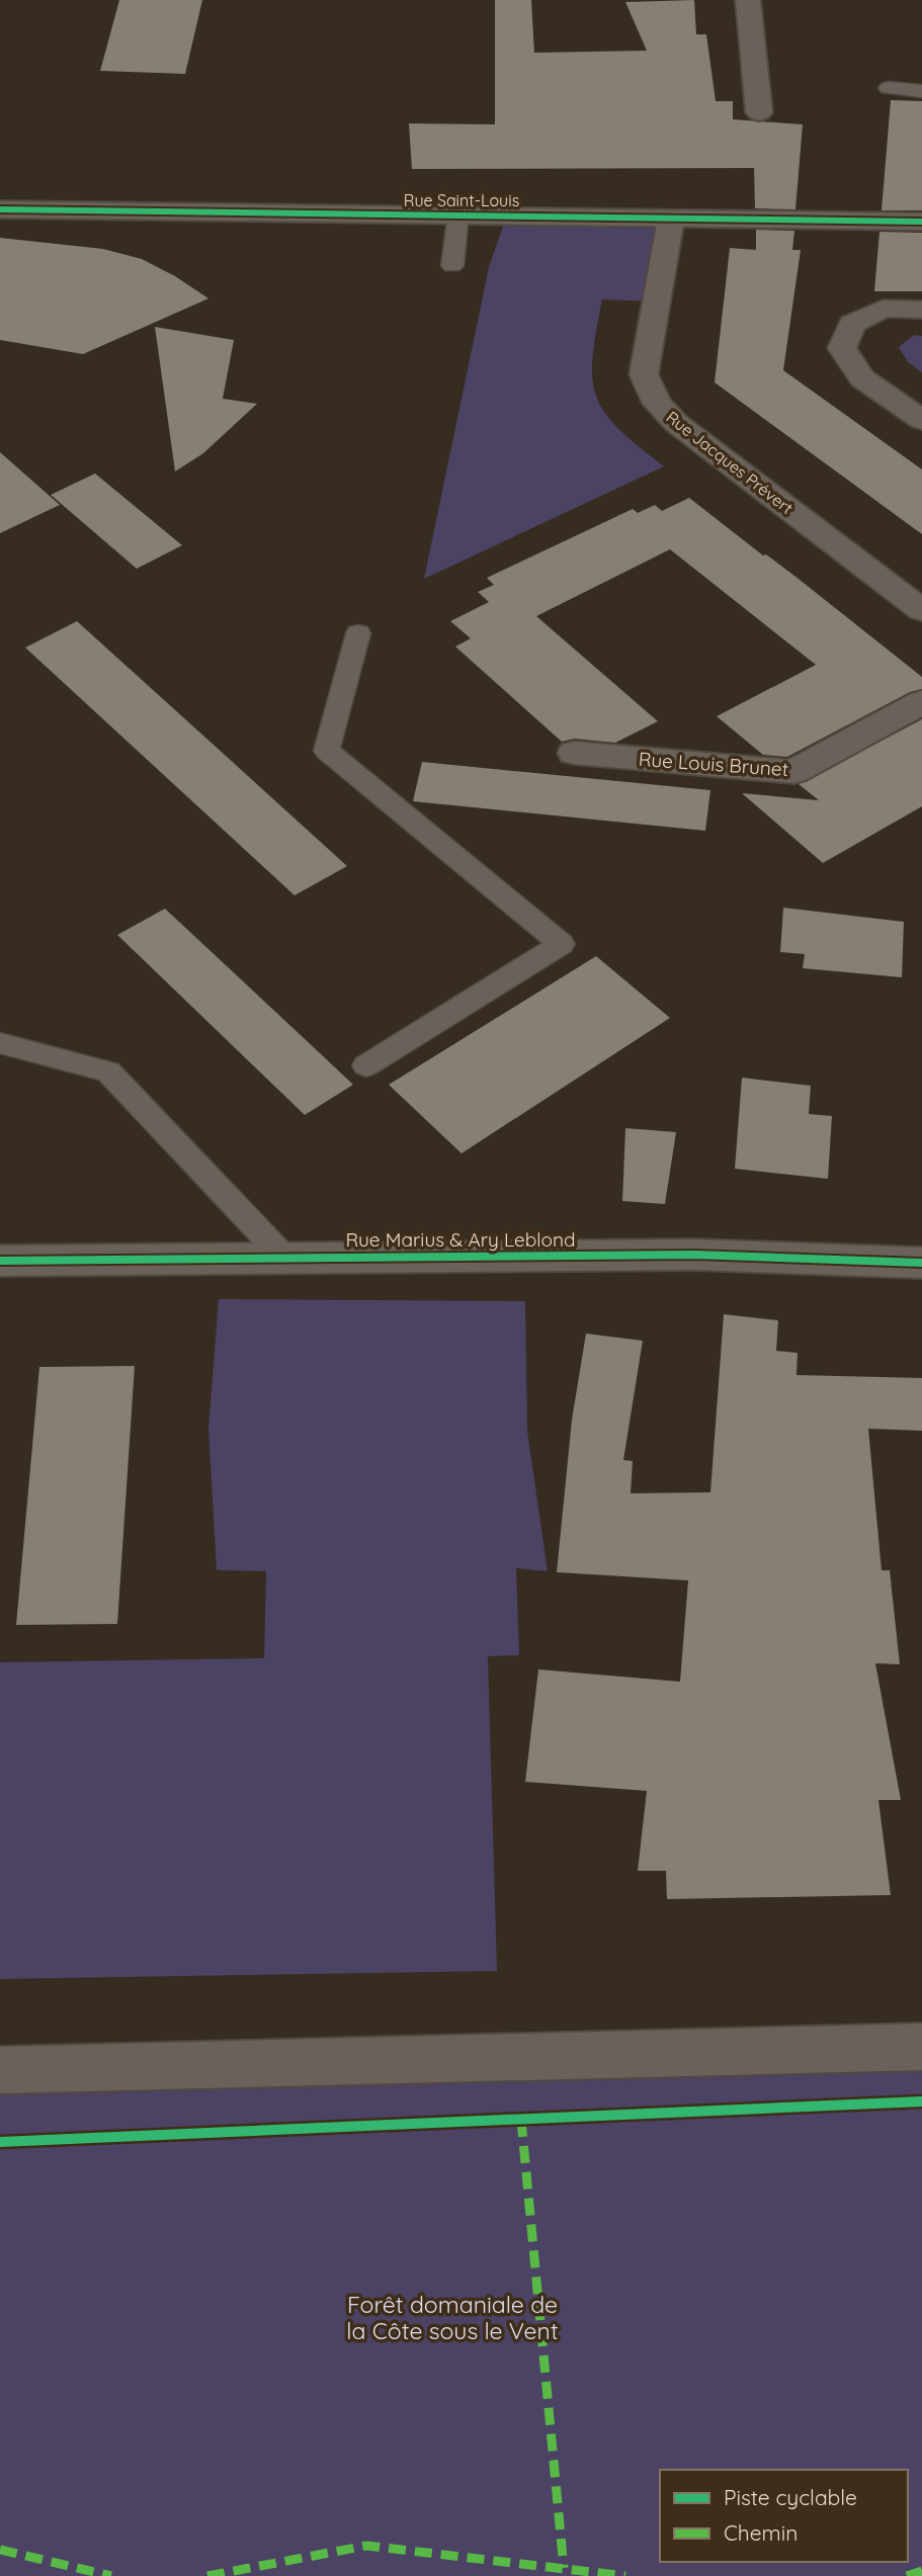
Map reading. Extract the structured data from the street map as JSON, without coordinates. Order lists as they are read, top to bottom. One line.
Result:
{"streets":{"street":["Rue Saint-Louis","Rue Jacques Prévert","Rue Louis Brunet","Rue Marius & Ary Leblond"]},"crossings":[["Rue Saint-Louis","Rue Jacques Prévert"]],"parks":["Forêt domaniale de la Côte sous le Vent"],"legend":["Piste cyclable","Chemin"]}
